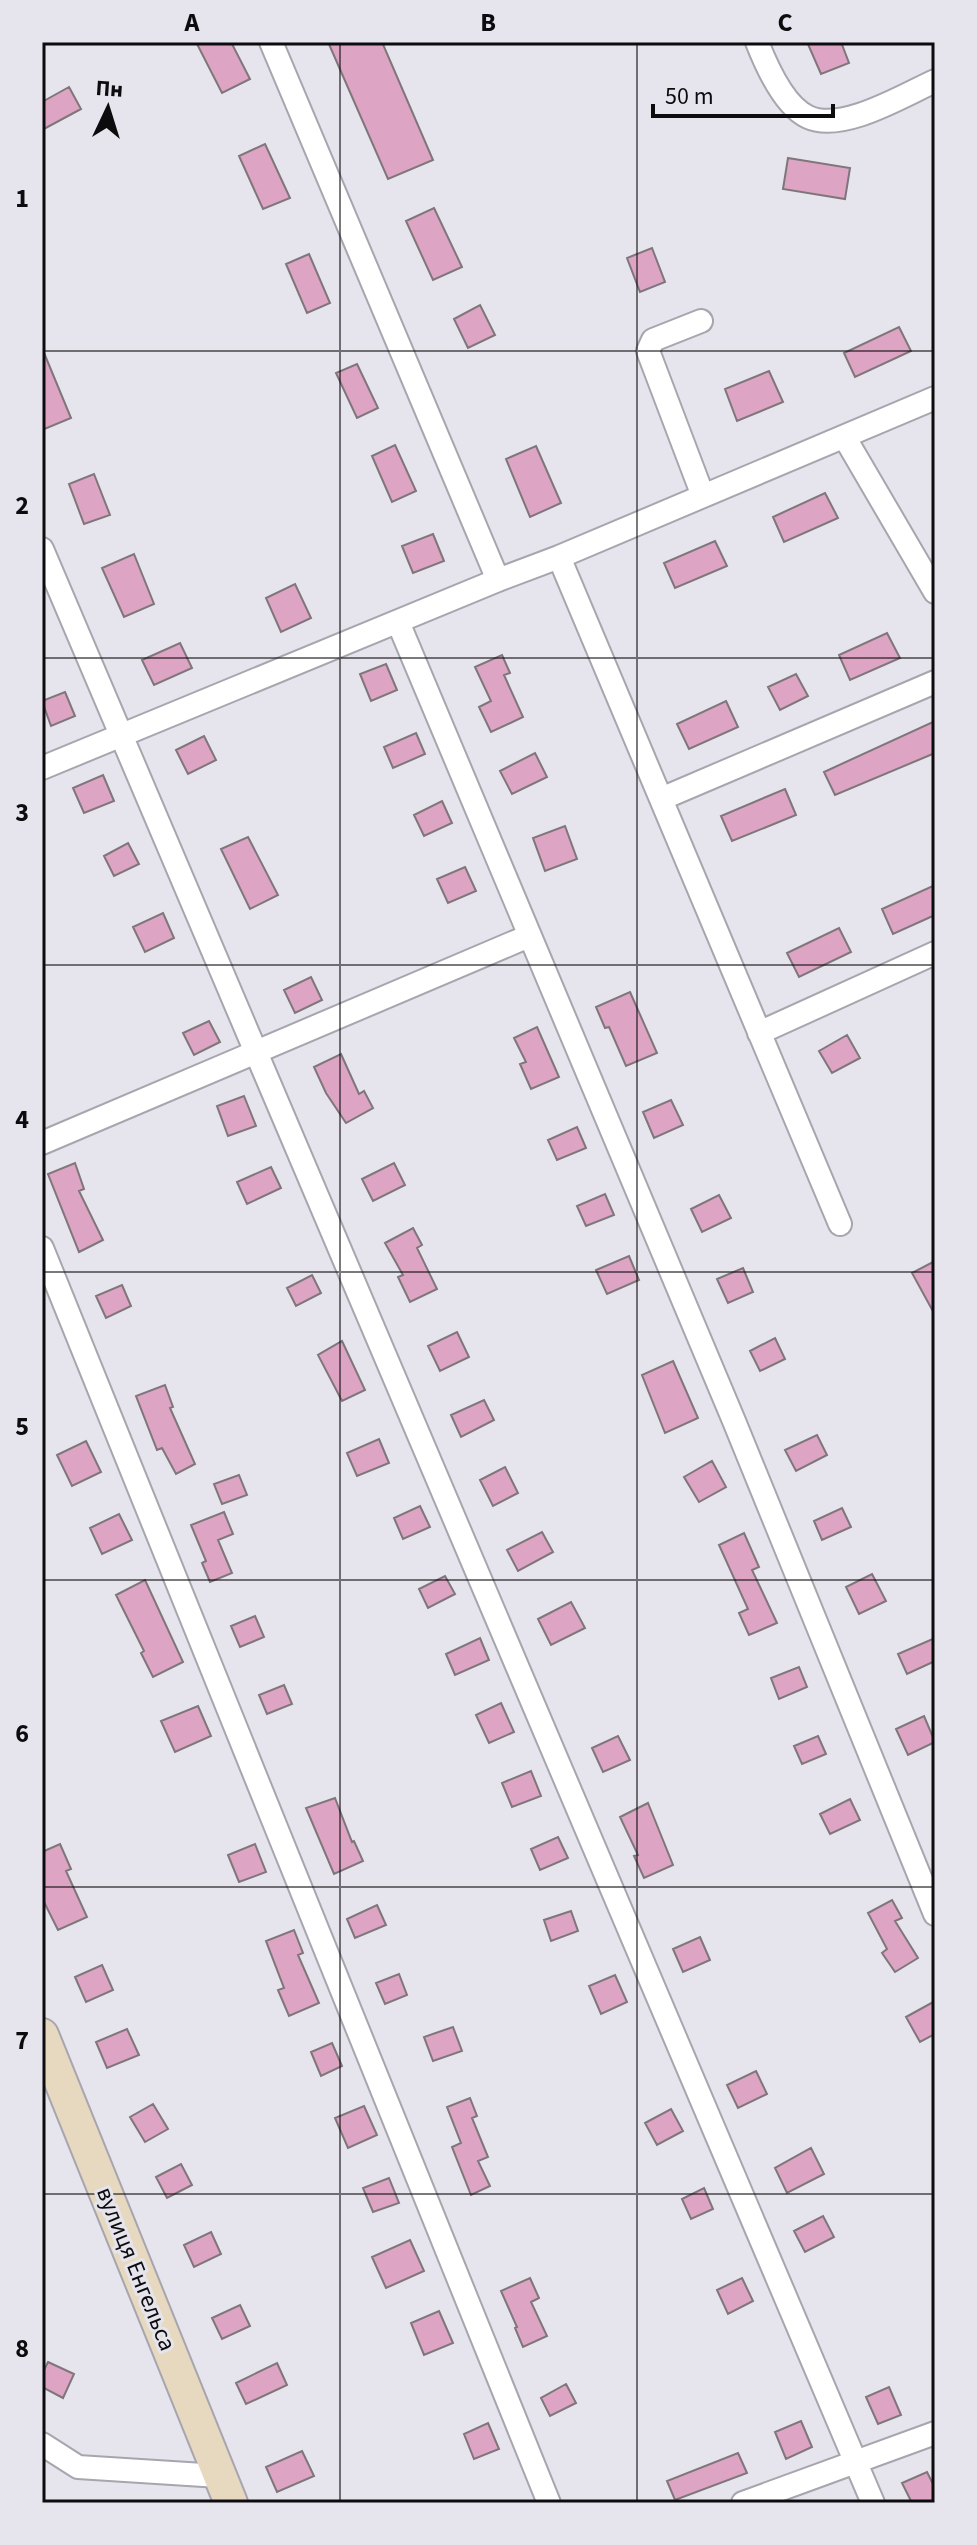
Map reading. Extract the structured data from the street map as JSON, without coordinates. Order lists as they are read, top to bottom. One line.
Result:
{"streets":{"street":["вулиця Енгельса"]},"scale_bar":"50 m","north":"top","grid":{"columns":["A","B","C"],"rows":["1","2","3","4","5","6","7","8"]}}
